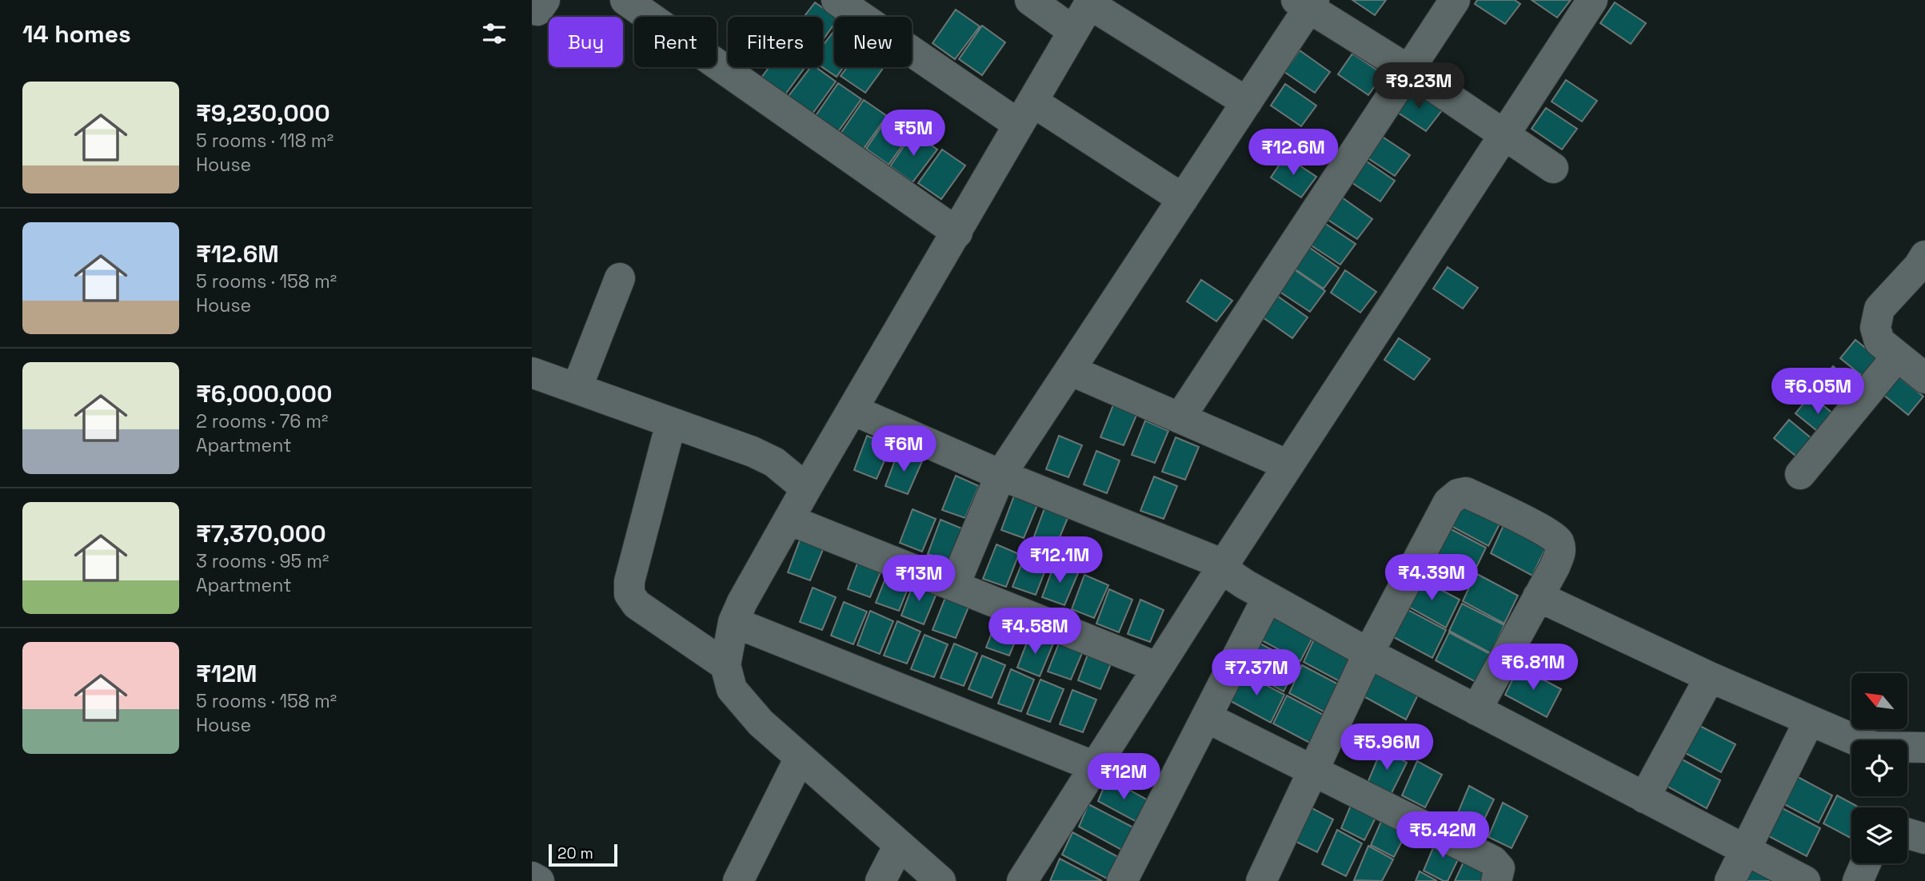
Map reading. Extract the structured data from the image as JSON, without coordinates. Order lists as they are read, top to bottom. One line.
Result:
{"scale_bar":"20 m","north":"top left","page":{"heading":"14 homes","chip":["Buy","Rent","Filters","New"],"price":["₹9.23M","₹5M","₹12.6M","₹6.05M","₹6M","₹12.1M","₹4.39M","₹13M","₹4.58M","₹6.81M","₹7.37M","₹5.96M","₹12M","₹5.42M"],"list":[{"name":"₹9,230,000","note":"5 rooms · 118 m² · House"},{"name":"₹12.6M","note":"5 rooms · 158 m² · House"},{"name":"₹6,000,000","note":"2 rooms · 76 m² · Apartment"},{"name":"₹7,370,000","note":"3 rooms · 95 m² · Apartment"},{"name":"₹12M","note":"5 rooms · 158 m² · House"}],"scale":"20 m"}}
